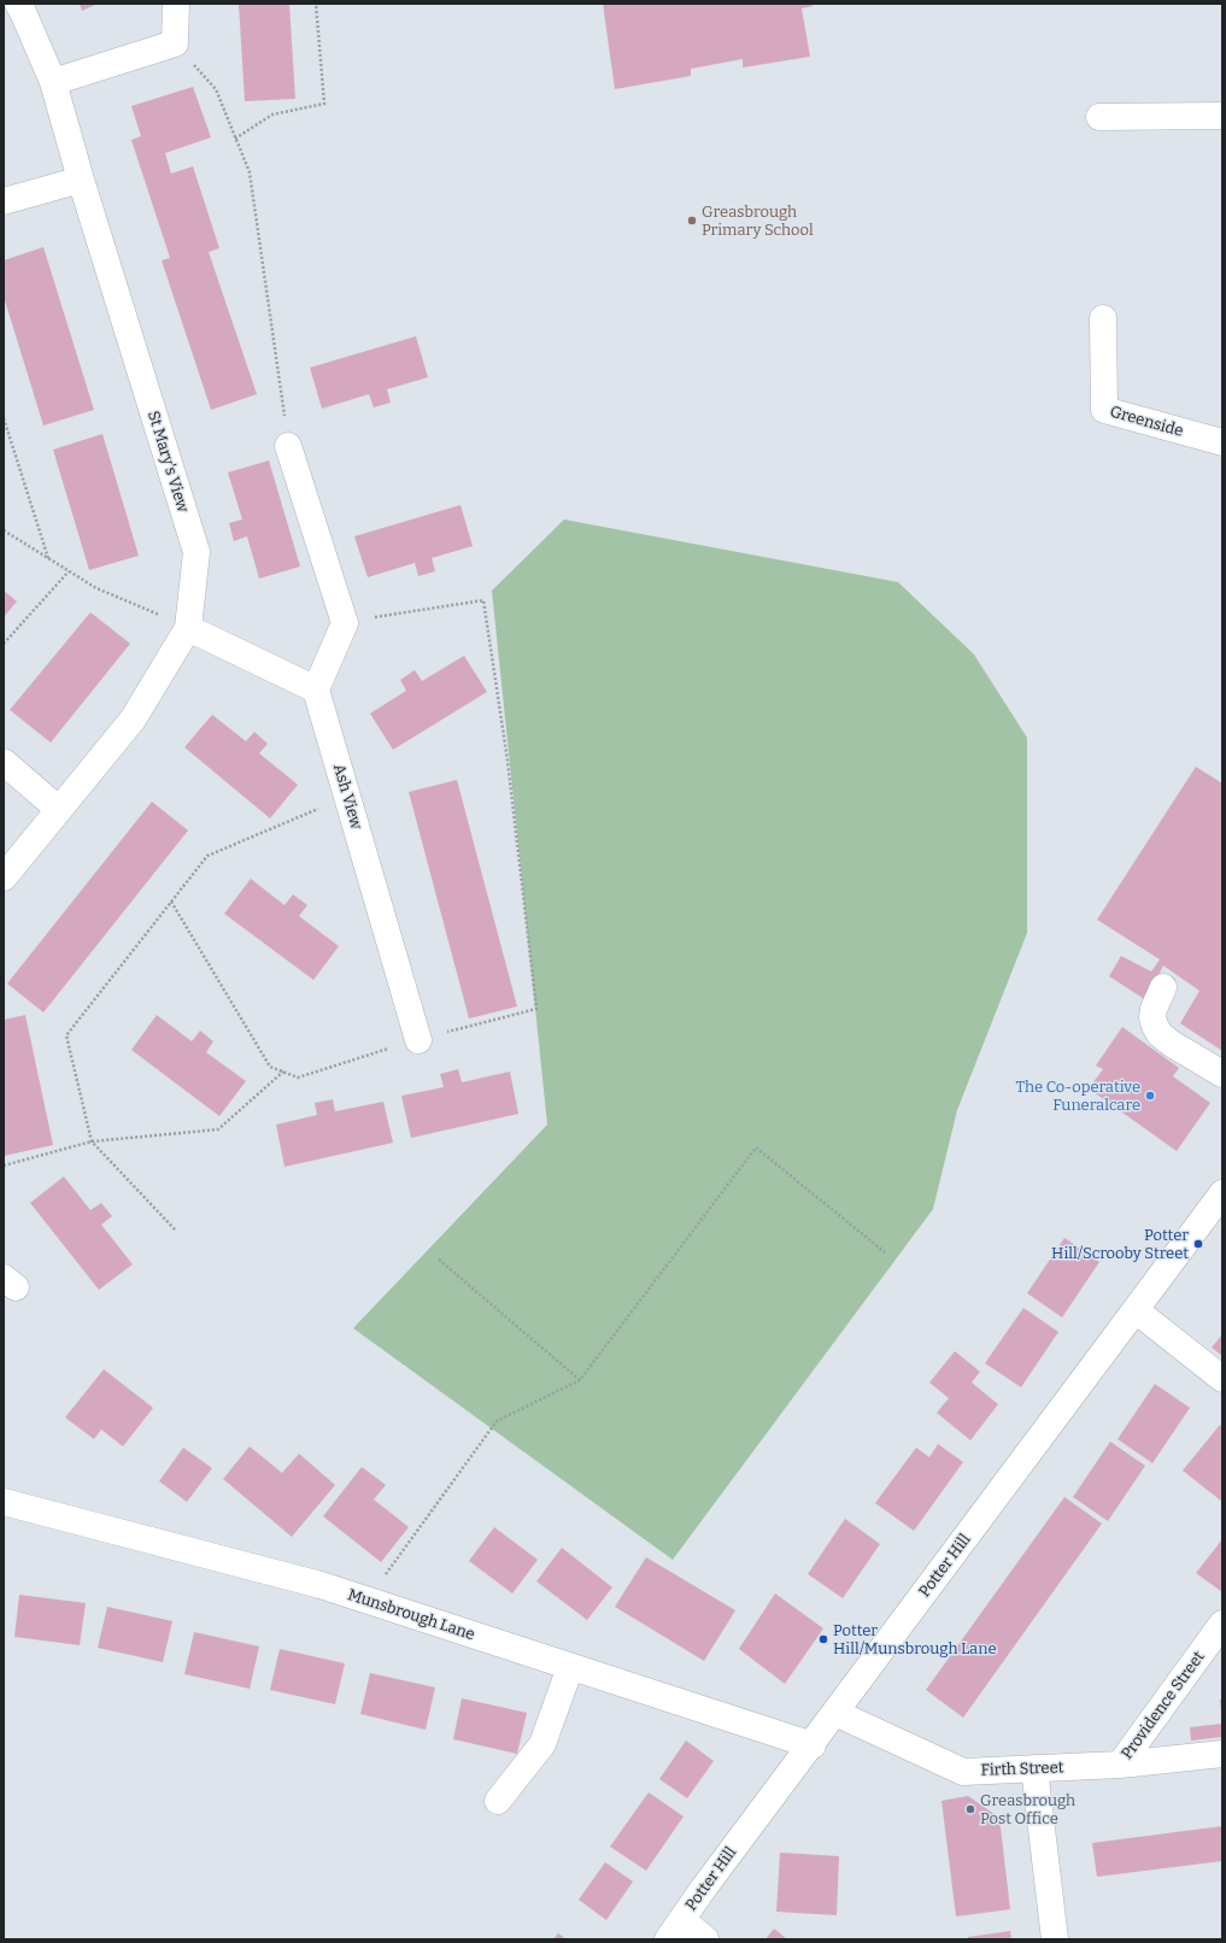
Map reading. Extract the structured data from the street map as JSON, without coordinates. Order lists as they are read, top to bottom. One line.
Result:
{"streets":{"street":["Greenside","St Mary's View","Ash View","Potter Hill","Munsbrough Lane","Providence Street","Firth Street"]},"crossings":[["Potter Hill","Munsbrough Lane"],["Potter Hill","Firth Street"],["Providence Street","Firth Street"]],"places":["Greasbrough Primary School","The Co-operative Funeralcare","Potter Hill/Scrooby Street","Potter Hill/Munsbrough Lane","Greasbrough Post Office"]}
